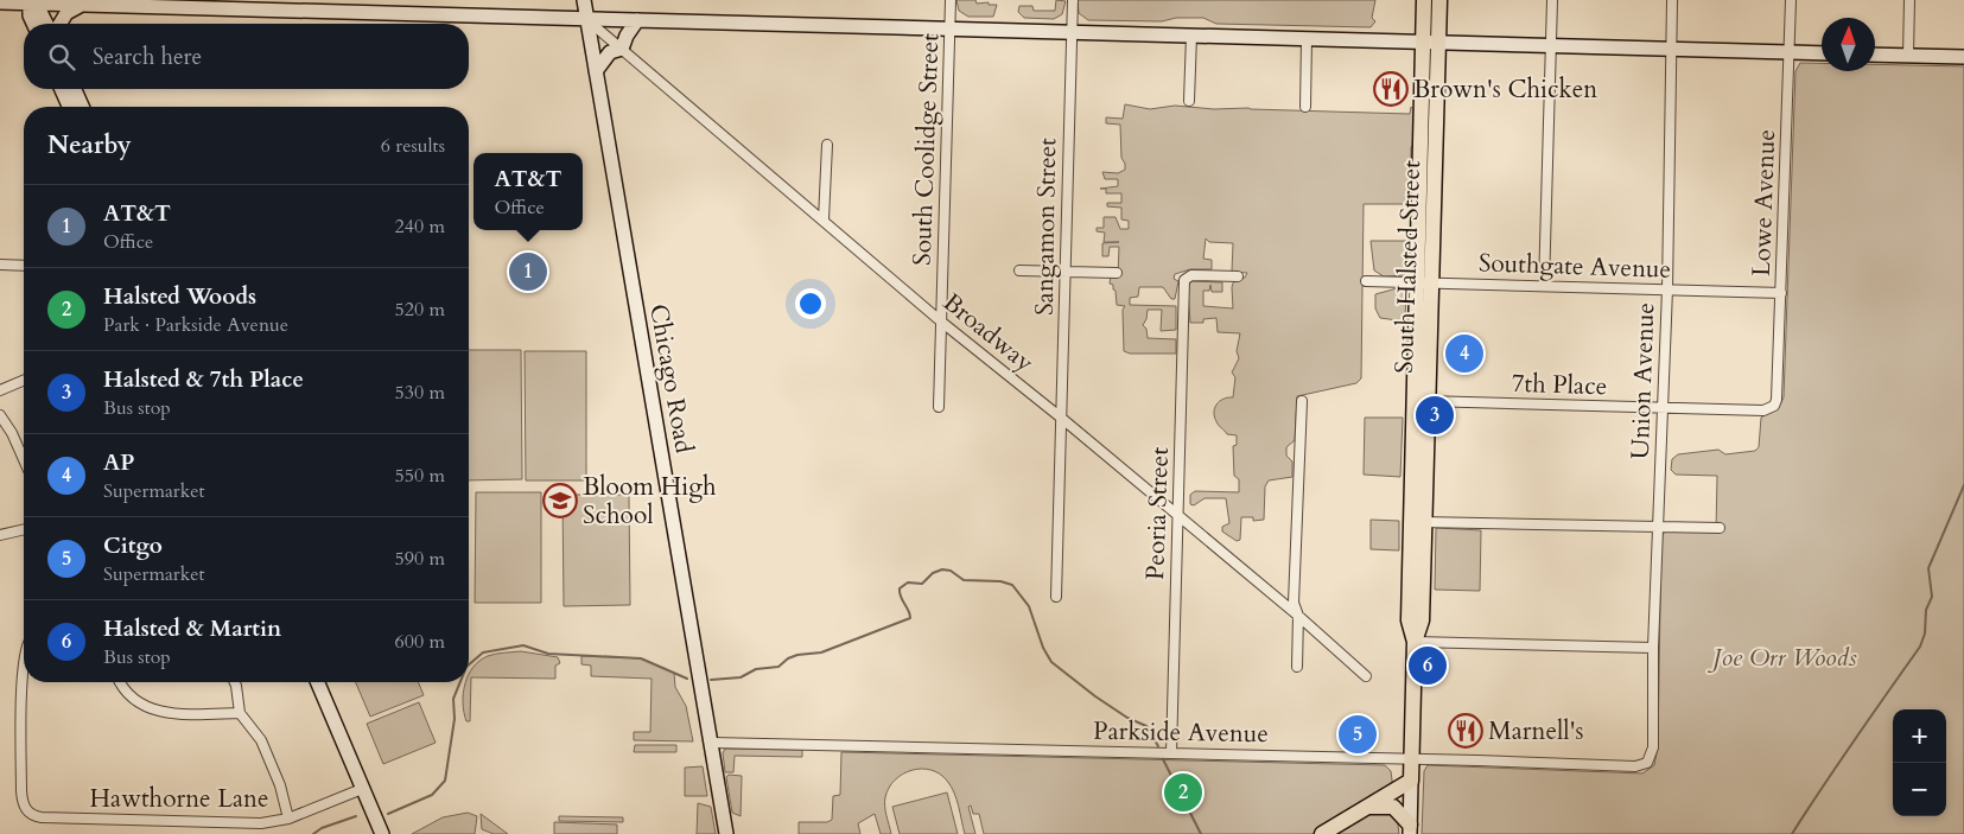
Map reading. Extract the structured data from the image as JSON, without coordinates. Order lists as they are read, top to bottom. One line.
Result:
{"streets":{"main road":["South Halsted Street"],"street":["South Coolidge Street","Lowe Avenue","Sangamon Street","Southgate Avenue","Broadway","Chicago Road","Union Avenue","7th Place","Peoria Street","Parkside Avenue","Hawthorne Lane"]},"crossings":[["South Coolidge Street","Broadway"],["Lowe Avenue","Southgate Avenue"],["Lowe Avenue","7th Place"],["Sangamon Street","Broadway"],["Southgate Avenue","South Halsted Street"],["Southgate Avenue","Union Avenue"],["South Halsted Street","7th Place"],["South Halsted Street","Parkside Avenue"],["Broadway","Chicago Road"],["Broadway","Peoria Street"],["Chicago Road","Parkside Avenue"],["Union Avenue","7th Place"],["Union Avenue","Parkside Avenue"],["Peoria Street","Parkside Avenue"]],"parks":["Joe Orr Woods"],"places":{"restaurant":["Brown's Chicken","Marnell's"],"school or university":["Bloom High School"]},"north":"top","page":{"search":"Search here","heading":["Nearby","6 results"],"popup":["AT&T","Office"],"list":[{"mark":"1","name":"AT&T","note":"Office","value":"240 m"},{"mark":"2","name":"Halsted Woods","note":"Park · Parkside Avenue","value":"520 m"},{"mark":"3","name":"Halsted & 7th Place","note":"Bus stop","value":"530 m"},{"mark":"4","name":"AP","note":"Supermarket","value":"550 m"},{"mark":"5","name":"Citgo","note":"Supermarket","value":"590 m"},{"mark":"6","name":"Halsted & Martin","note":"Bus stop","value":"600 m"}],"pins":["1","4","3","6","5","2"],"map_buttons":["+","−"]}}
